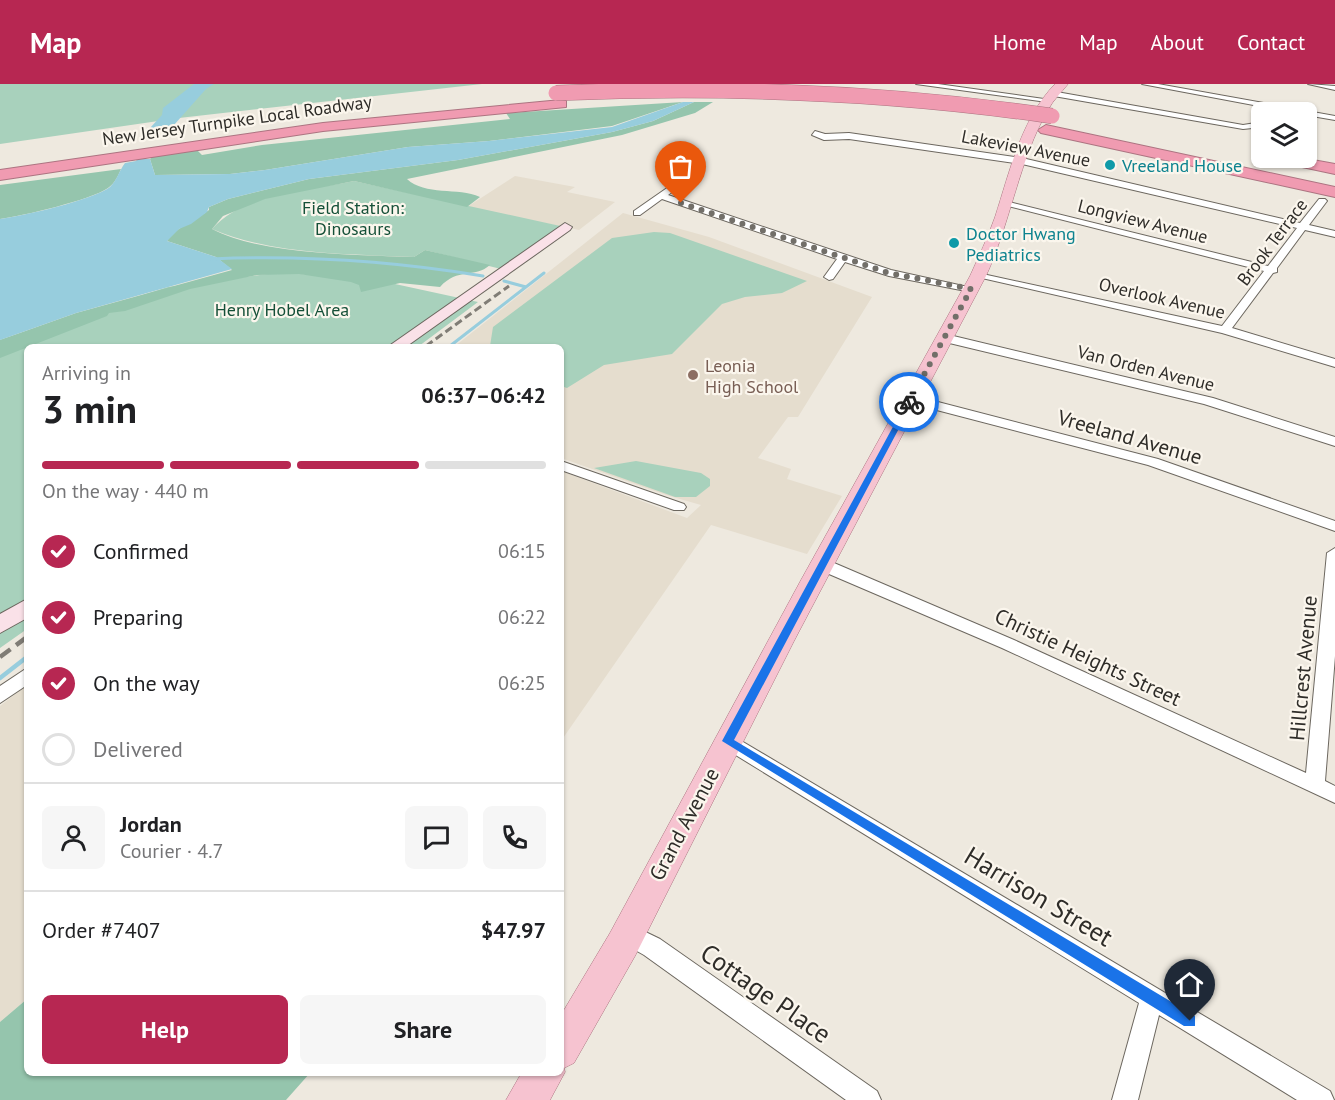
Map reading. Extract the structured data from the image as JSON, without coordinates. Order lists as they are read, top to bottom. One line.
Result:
{"streets":{"highway":["New Jersey Turnpike Local Roadway"],"main road":["Grand Avenue"],"street":["Lakeview Avenue","Longview Avenue","Brook Terrace","Overlook Avenue","Van Orden Avenue","Vreeland Avenue","Christie Heights Street","Hillcrest Avenue","Harrison Street","Cottage Place"]},"crossings":[["New Jersey Turnpike Local Roadway","Brook Terrace"],["Lakeview Avenue","Brook Terrace"],["Lakeview Avenue","Grand Avenue"],["Longview Avenue","Brook Terrace"],["Longview Avenue","Grand Avenue"],["Brook Terrace","Overlook Avenue"],["Overlook Avenue","Grand Avenue"],["Van Orden Avenue","Grand Avenue"],["Vreeland Avenue","Grand Avenue"],["Christie Heights Street","Hillcrest Avenue"],["Christie Heights Street","Grand Avenue"],["Grand Avenue","Harrison Street"],["Grand Avenue","Cottage Place"]],"parks":["Field Station: Dinosaurs","Henry Hobel Area"],"places":["Vreeland House","Doctor Hwang Pediatrics","Leonia High School"],"page":{"header":"Map","nav":["Home","Map","About","Contact"],"heading":["3 min","Arriving in","06:37–06:42"],"panel":["Jordan","Courier · 4.7","Order #7407","$47.97"],"bar":"On the way · 440 m","list":[["Confirmed","06:15"],["Preparing","06:22"],["On the way","06:25"],"Delivered"],"buttons":["Help","Share"]}}
